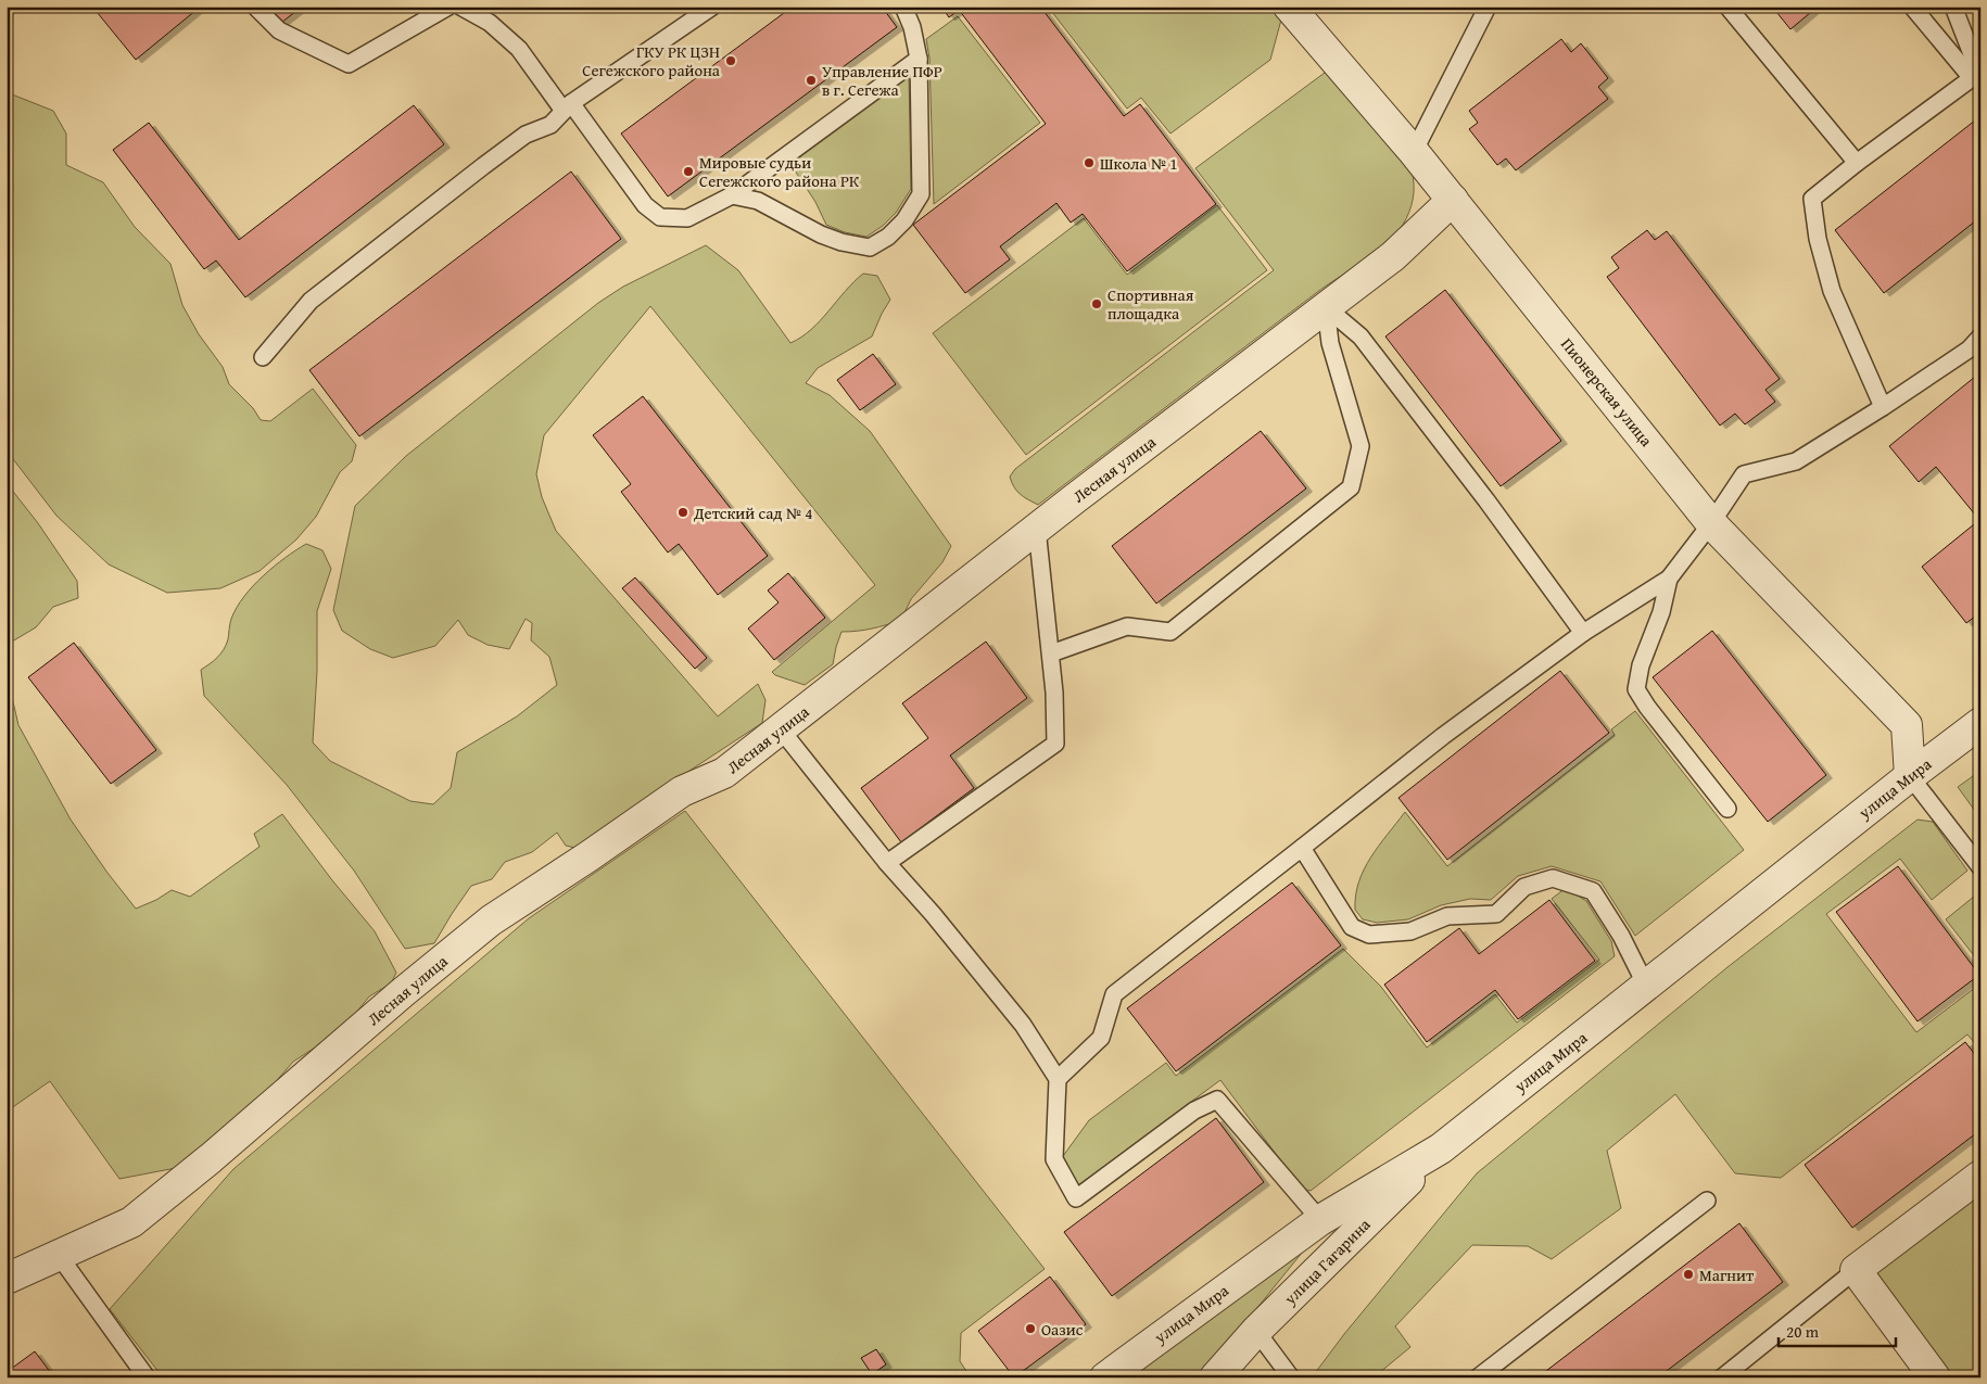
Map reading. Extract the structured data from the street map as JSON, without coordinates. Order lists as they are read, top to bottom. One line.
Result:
{"streets":{"street":["Пионерская улица","Лесная улица","улица Мира","улица Гагарина"]},"crossings":[["Пионерская улица","Лесная улица"],["Пионерская улица","улица Мира"],["улица Мира","улица Гагарина"]],"places":["ГКУ РК ЦЗН Сегежского района","Управление ПФР в г. Сегежа","Школа № 1","Мировые судьи Сегежского района РК","Спортивная площадка","Детский сад № 4","Магнит","Оазис"],"scale_bar":"20 m"}
